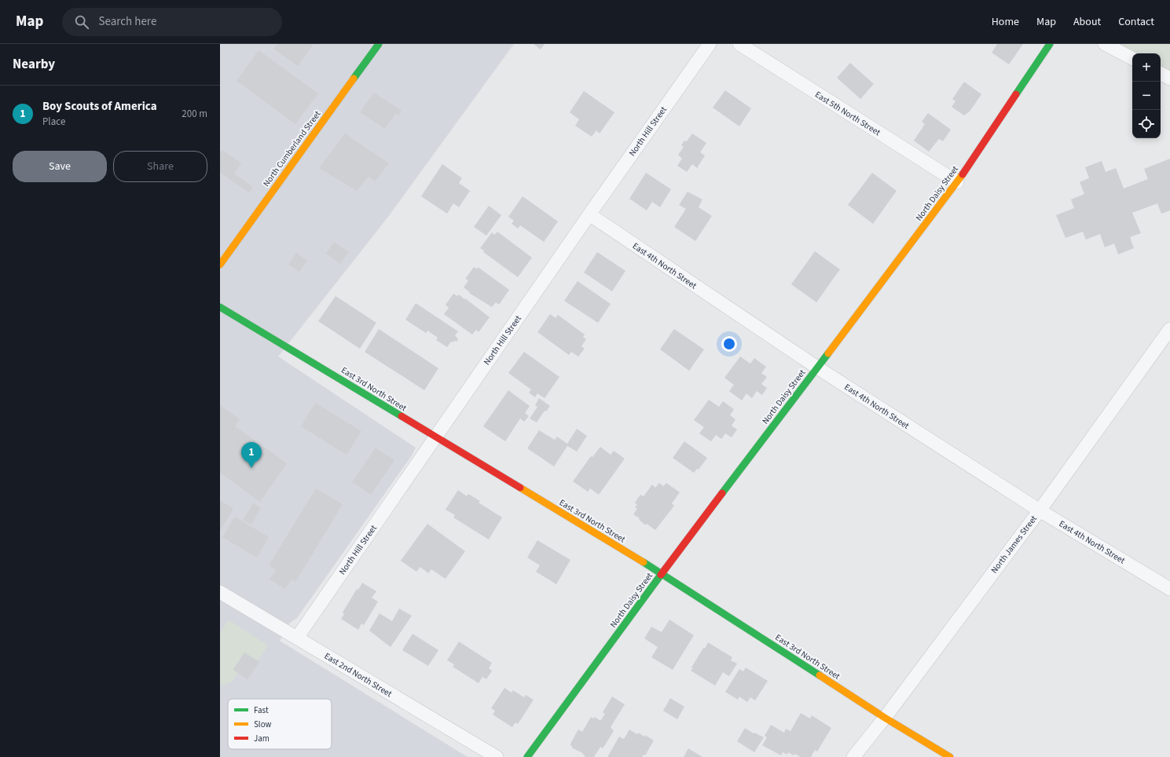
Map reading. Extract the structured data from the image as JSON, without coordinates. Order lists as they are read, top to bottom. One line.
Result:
{"streets":{"street":["East 5th North Street","North Hill Street","North Cumberland Street","North Daisy Street","East 4th North Street","East 3rd North Street","North James Street","East 2nd North Street"]},"crossings":[["East 5th North Street","North Daisy Street"],["North Hill Street","East 4th North Street"],["North Hill Street","East 3rd North Street"],["North Hill Street","East 2nd North Street"],["North Daisy Street","East 4th North Street"],["North Daisy Street","East 3rd North Street"],["East 4th North Street","North James Street"],["East 3rd North Street","North James Street"]],"legend":["Fast","Slow","Jam"],"page":{"header":"Map","search":"Search here","nav":["Home","Map","About","Contact"],"heading":"Nearby","map_buttons":["+","−"],"list":[{"mark":"1","name":"Boy Scouts of America","note":"Place","value":"200 m"}],"buttons":["Save","Share"],"pins":"1"}}
